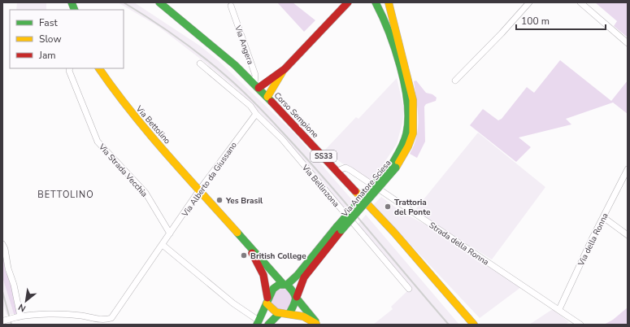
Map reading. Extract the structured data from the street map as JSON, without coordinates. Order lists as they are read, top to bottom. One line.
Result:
{"streets":{"street":["Via Angera","Corso Sempione","Via Bettolino","SS33","Via Strada Vecchia","Via Alberto da Giussano","Via Bellinzona","Via Amatore Sciesa","Via della Ronna","Strada della Ronna"]},"crossings":[["Via Angera","Corso Sempione"],["Corso Sempione","Strada della Ronna"],["Via Bettolino","Via Alberto da Giussano"],["Via Strada Vecchia","Via Alberto da Giussano"],["Via Alberto da Giussano","Via Bellinzona"],["Via della Ronna","Strada della Ronna"]],"districts":["BETTOLINO"],"places":["Yes Brasil","Trattoria del Ponte","British College"],"legend":["Fast","Slow","Jam"],"scale_bar":"100 m","north":"bottom left"}
